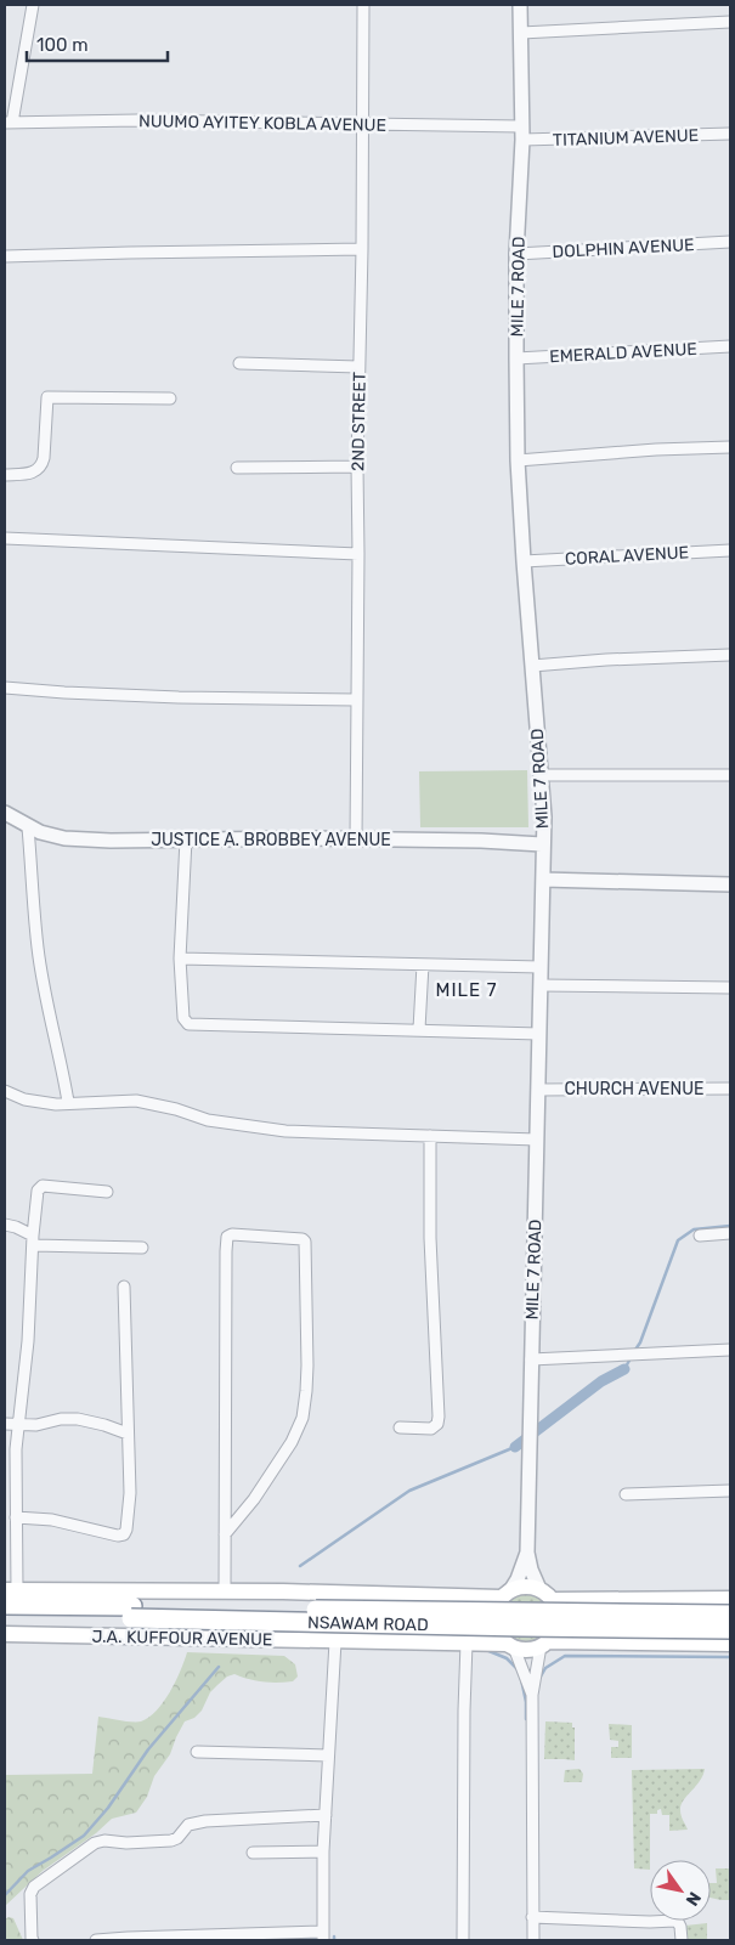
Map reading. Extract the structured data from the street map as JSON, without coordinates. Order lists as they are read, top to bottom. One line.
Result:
{"streets":{"highway":["NSAWAM ROAD"],"main road":["J.A. KUFFOUR AVENUE"],"street":["NUUMO AYITEY KOBLA AVENUE","TITANIUM AVENUE","DOLPHIN AVENUE","MILE 7 ROAD","EMERALD AVENUE","2ND STREET","CORAL AVENUE","JUSTICE A. BROBBEY AVENUE","CHURCH AVENUE"]},"crossings":[["NUUMO AYITEY KOBLA AVENUE","TITANIUM AVENUE"],["NUUMO AYITEY KOBLA AVENUE","MILE 7 ROAD"],["NUUMO AYITEY KOBLA AVENUE","2ND STREET"],["TITANIUM AVENUE","MILE 7 ROAD"],["DOLPHIN AVENUE","MILE 7 ROAD"],["MILE 7 ROAD","EMERALD AVENUE"],["MILE 7 ROAD","CORAL AVENUE"],["MILE 7 ROAD","JUSTICE A. BROBBEY AVENUE"],["MILE 7 ROAD","CHURCH AVENUE"],["2ND STREET","JUSTICE A. BROBBEY AVENUE"]],"districts":["MILE 7"],"scale_bar":"100 m","north":"bottom right"}
